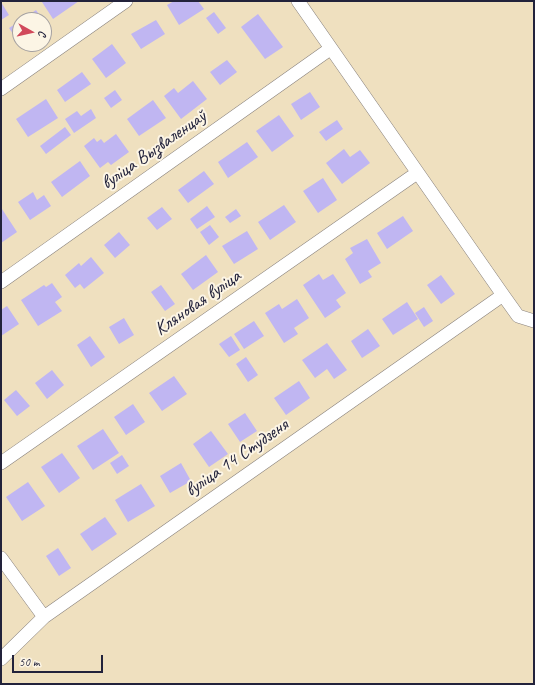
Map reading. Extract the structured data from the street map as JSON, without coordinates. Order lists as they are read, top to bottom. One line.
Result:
{"streets":{"street":["вуліца Вызваленцаў","Кляновая вуліца","вуліца 14 Студзеня"]},"scale_bar":"50 m","north":"right"}
